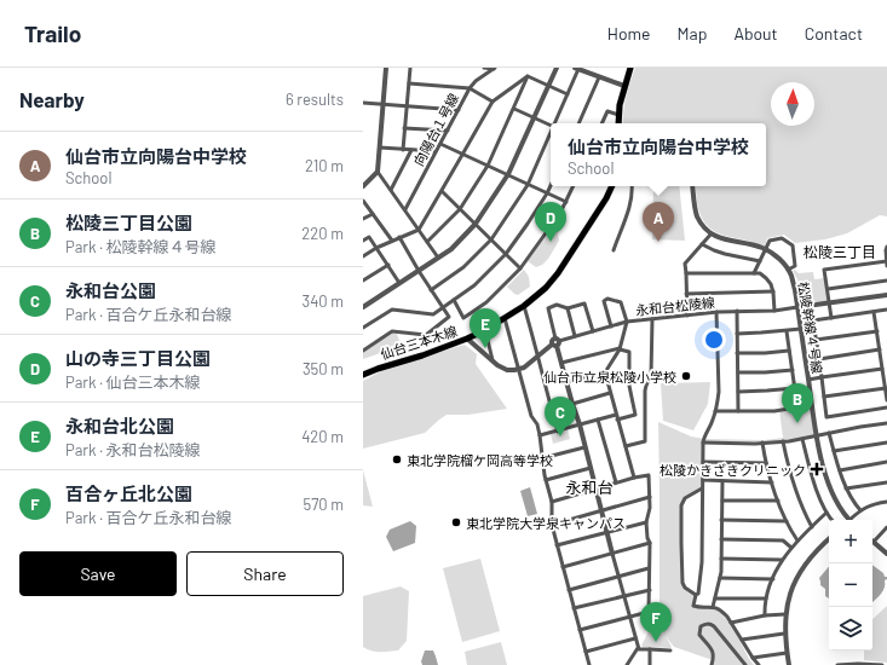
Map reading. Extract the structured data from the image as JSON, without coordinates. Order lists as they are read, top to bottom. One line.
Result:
{"streets":{"main road":["仙台三本木線"],"street":["向陽台１号線","永和台松陵線","松陵幹線４号線"]},"crossings":[["永和台松陵線","松陵幹線４号線"]],"districts":["松陵三丁目","永和台"],"places":{"other":["仙台市立泉松陵小学校","東北学院榴ケ岡高等学校","東北学院大学泉キャンパス"],"health":["松陵かきざきクリニック"]},"north":"top","page":{"header":"Trailo","nav":["Home","Map","About","Contact"],"heading":["Nearby","6 results"],"popup":["仙台市立向陽台中学校","School"],"list":[{"mark":"A","name":"仙台市立向陽台中学校","note":"School","value":"210 m"},{"mark":"B","name":"松陵三丁目公園","note":"Park · 松陵幹線４号線","value":"220 m"},{"mark":"C","name":"永和台公園","note":"Park · 百合ケ丘永和台線","value":"340 m"},{"mark":"D","name":"山の寺三丁目公園","note":"Park · 仙台三本木線","value":"350 m"},{"mark":"E","name":"永和台北公園","note":"Park · 永和台松陵線","value":"420 m"},{"mark":"F","name":"百合ヶ丘北公園","note":"Park · 百合ケ丘永和台線","value":"570 m"}],"pins":["A","D","E","B","C","F"],"map_buttons":["+","−"],"buttons":["Save","Share"]}}
